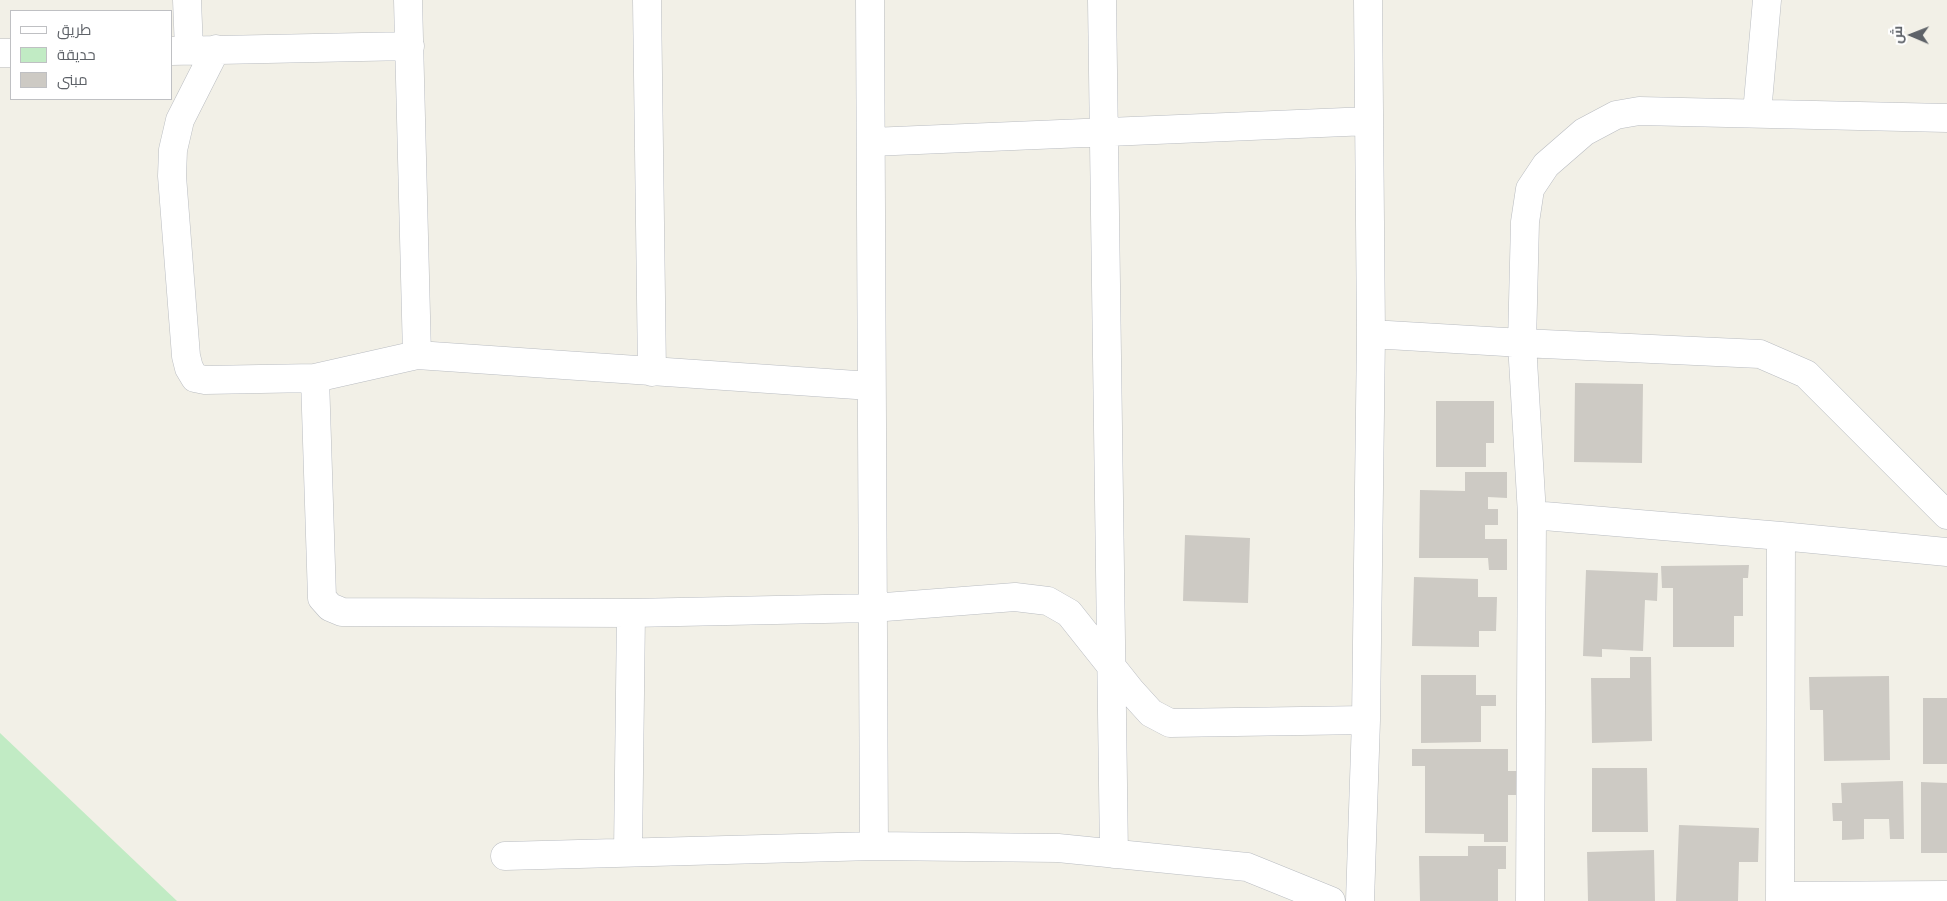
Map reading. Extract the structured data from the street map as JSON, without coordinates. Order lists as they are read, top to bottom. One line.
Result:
{"legend":["طريق","حديقة","مبنى"],"north":"left"}
